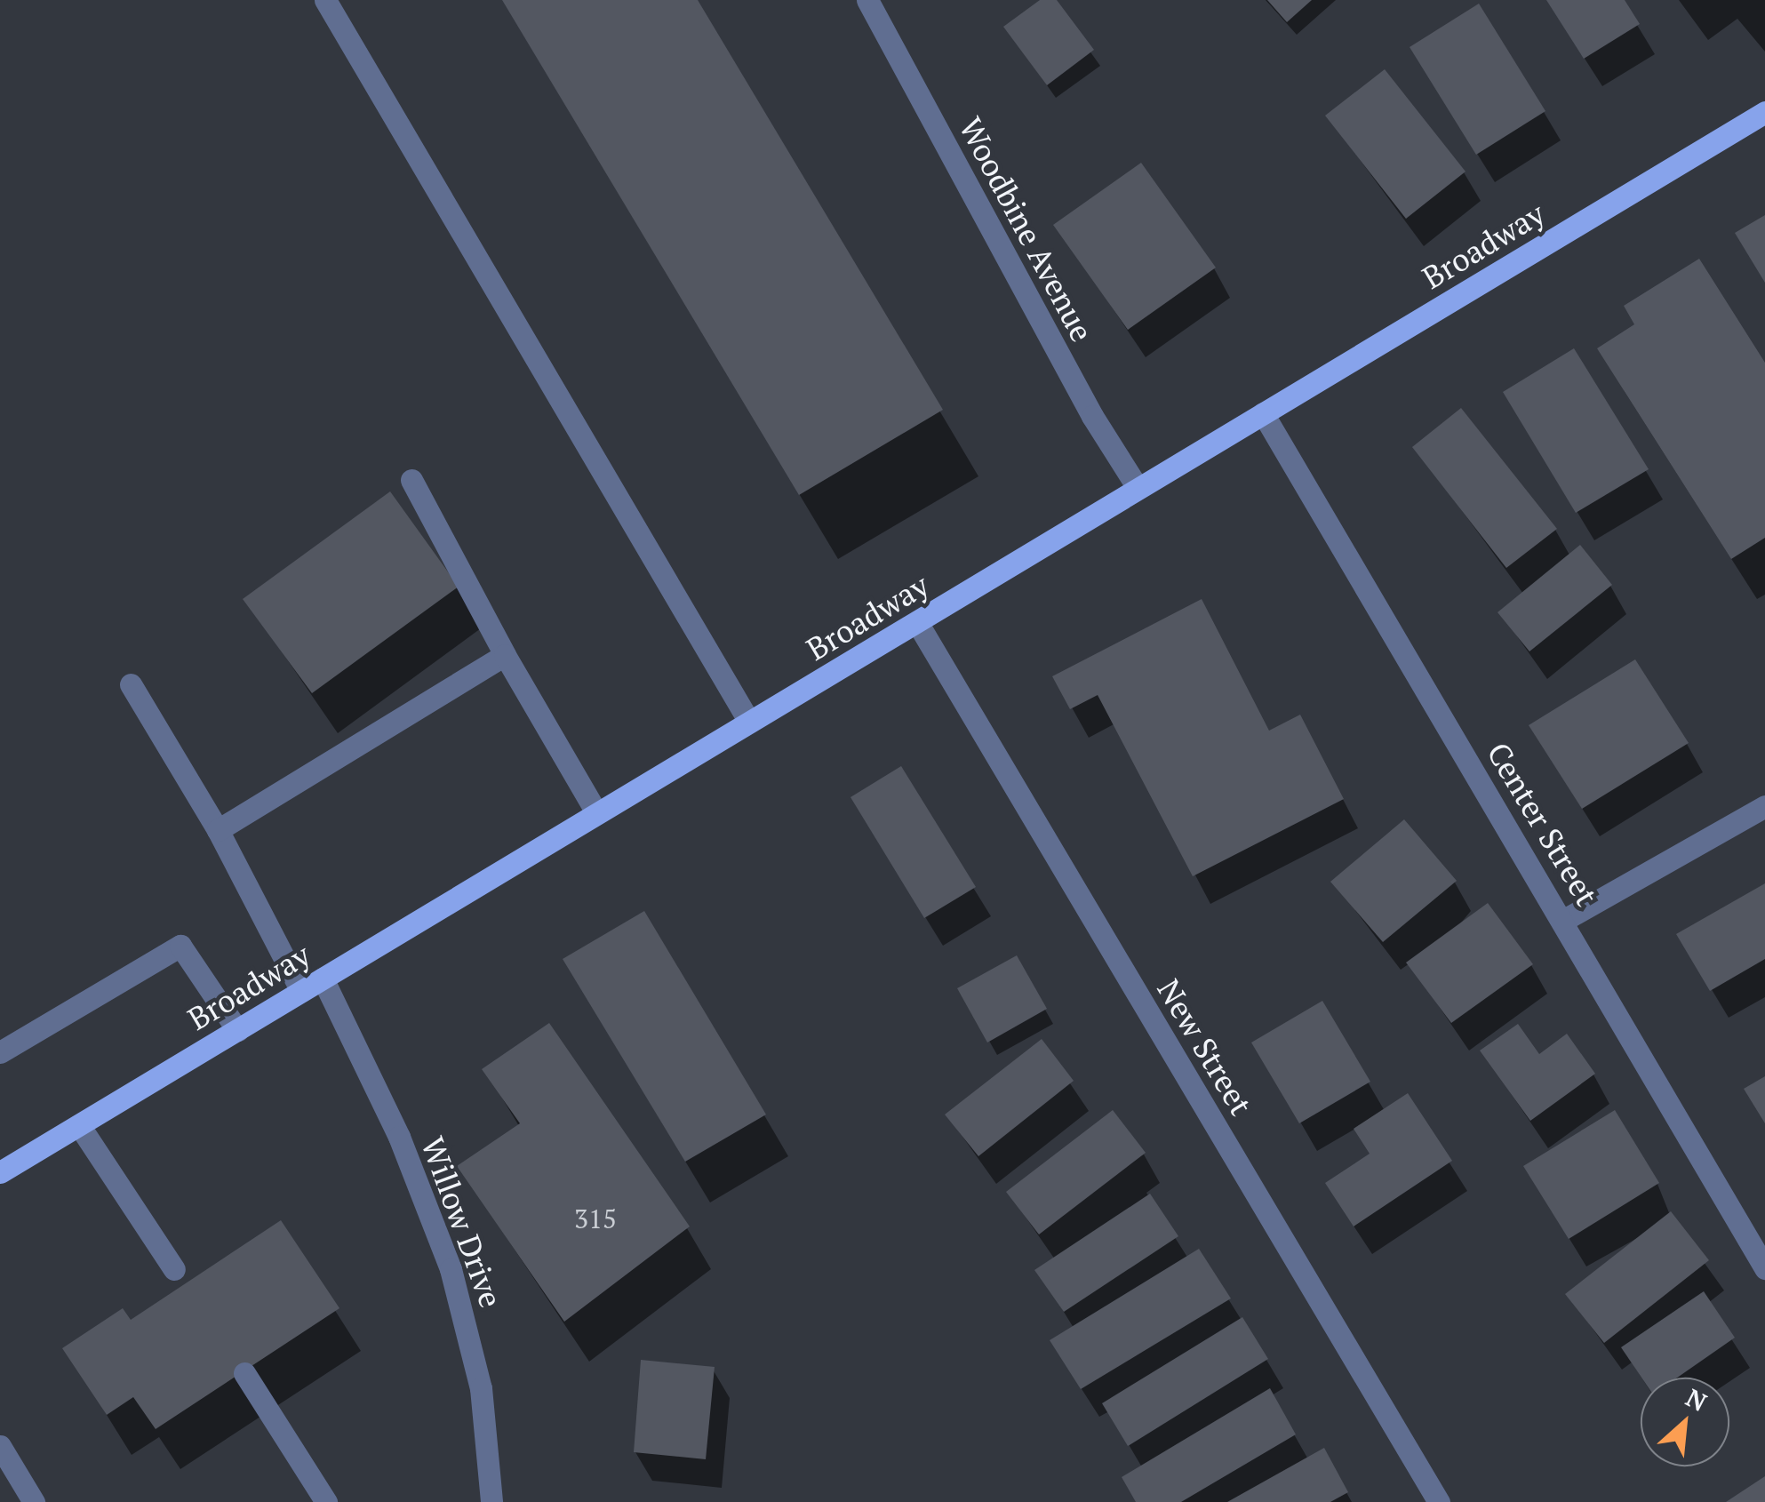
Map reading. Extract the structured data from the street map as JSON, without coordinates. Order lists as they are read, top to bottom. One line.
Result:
{"streets":{"main road":["Broadway"],"street":["Woodbine Avenue","Center Street","New Street","Willow Drive"]},"crossings":[["Woodbine Avenue","Broadway"],["Broadway","Center Street"],["Broadway","New Street"],["Broadway","Willow Drive"]],"house_numbers":["315"],"north":"top right"}
